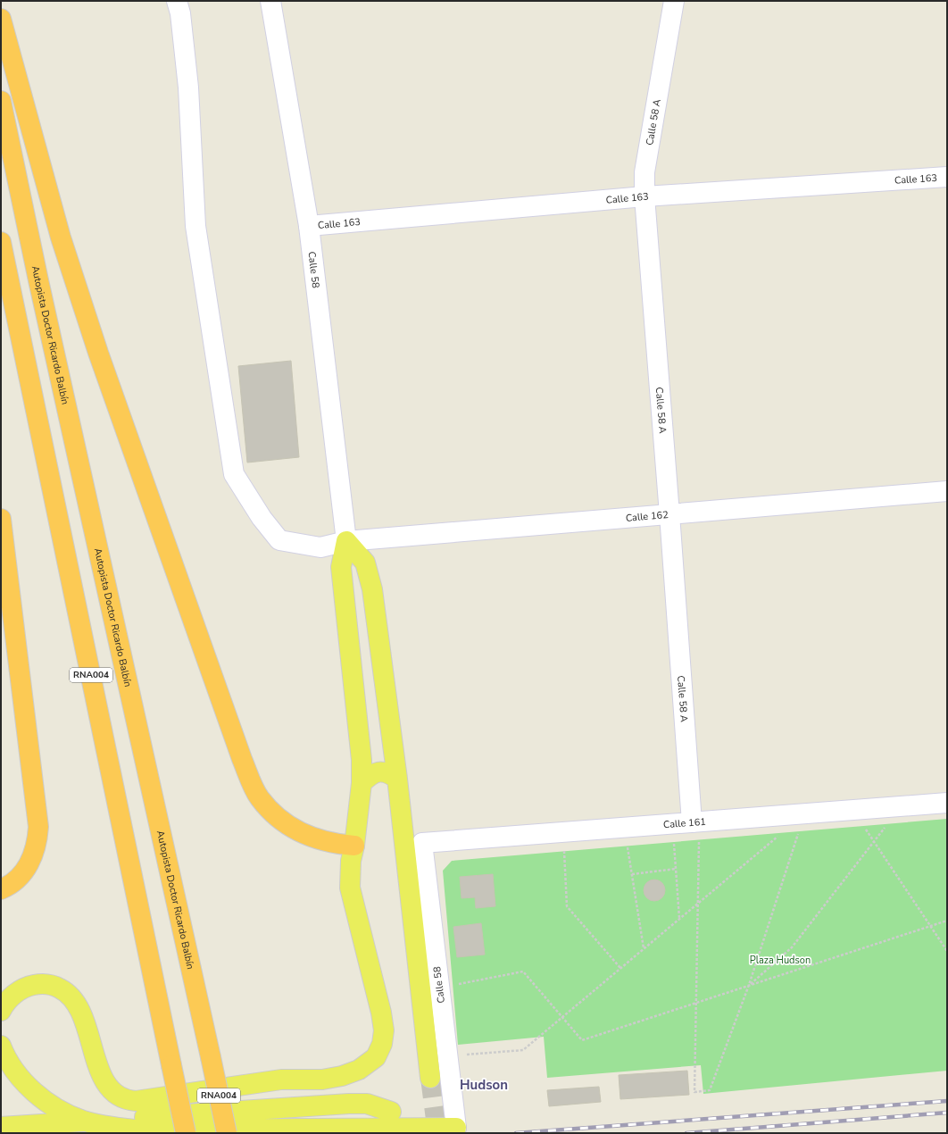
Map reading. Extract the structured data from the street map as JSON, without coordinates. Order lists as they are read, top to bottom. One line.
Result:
{"streets":{"highway":["Autopista Doctor Ricardo Balbín","RNA004"],"street":["Calle 58 A","Calle 163","Calle 58","Calle 162","Calle 161"]},"crossings":[["Calle 58 A","Calle 163"],["Calle 58 A","Calle 162"],["Calle 58 A","Calle 161"],["Calle 163","Calle 58"],["Calle 58","Calle 162"],["Calle 58","Calle 161"]],"districts":["Hudson"],"parks":["Plaza Hudson"]}
